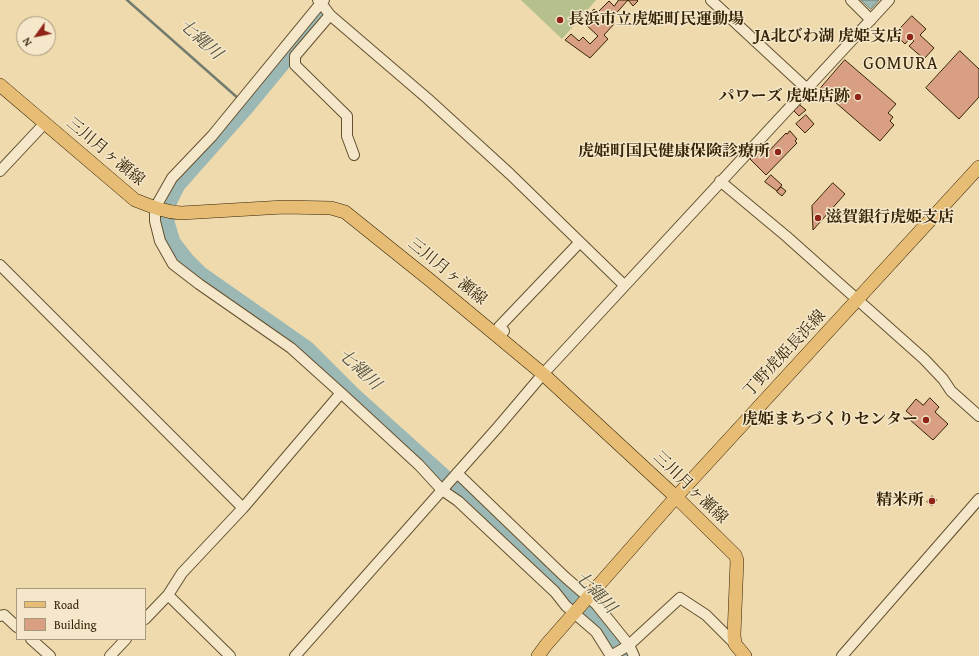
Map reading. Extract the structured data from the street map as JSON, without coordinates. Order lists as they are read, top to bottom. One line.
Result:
{"streets":{"main road":["三川月ヶ瀬線","丁野虎姫長浜線"]},"crossings":[["三川月ヶ瀬線","丁野虎姫長浜線"]],"districts":["GOMURA"],"water":["七縄川"],"places":["長浜市立虎姫町民運動場","JA北びわ湖 虎姫支店","パワーズ 虎姫店跡","虎姫町国民健康保険診療所","滋賀銀行虎姫支店","虎姫まちづくりセンター","精米所"],"legend":["Road","Building"],"north":"bottom left"}
